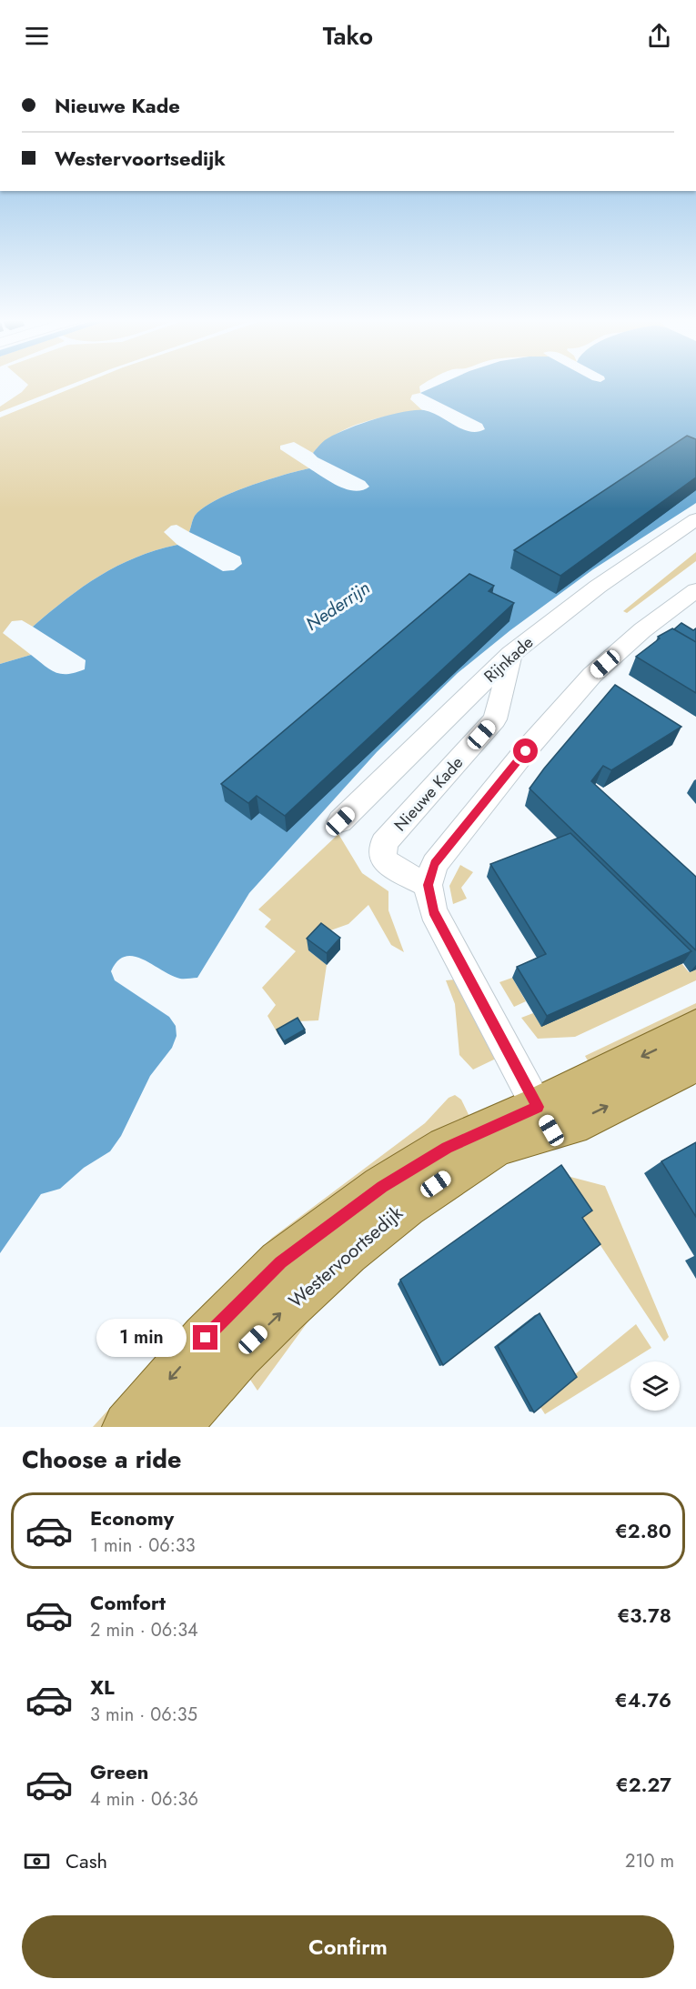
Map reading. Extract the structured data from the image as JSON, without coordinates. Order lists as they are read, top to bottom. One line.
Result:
{"streets":{"main road":["Westervoortsedijk"],"street":["Rijnkade","Nieuwe Kade"]},"crossings":[["Rijnkade","Nieuwe Kade"]],"water":["Nederrijn"],"page":{"header":"Tako","banner":["Nieuwe Kade","Westervoortsedijk"],"bubble":"1 min","heading":"Choose a ride","list":[{"name":"Economy","note":"1 min · 06:33","value":"€2.80"},{"name":"Comfort","note":"2 min · 06:34","value":"€3.78"},{"name":"XL","note":"3 min · 06:35","value":"€4.76"},{"name":"Green","note":"4 min · 06:36","value":"€2.27"}],"pay":["Cash","210 m"],"buttons":"Confirm"}}
